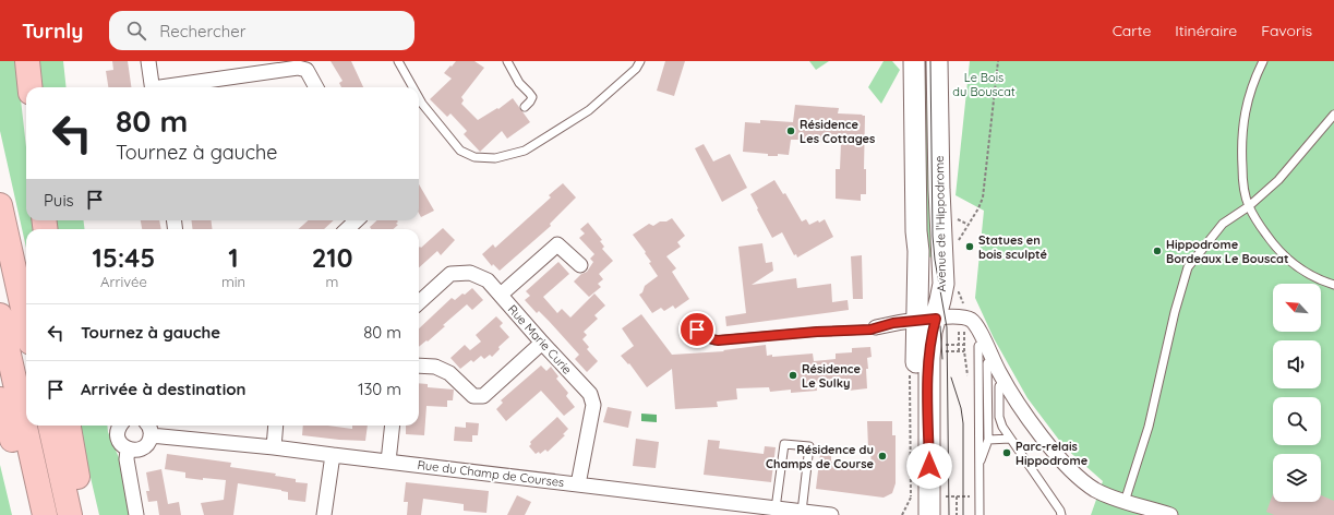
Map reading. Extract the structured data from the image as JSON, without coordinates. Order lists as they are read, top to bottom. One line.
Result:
{"streets":{"street":["Avenue de l'Hippodrome","Rue Marie Curie","Rue du Champ de Courses"]},"crossings":[["Rue Marie Curie","Rue du Champ de Courses"]],"parks":["Le Bois du Bouscat"],"places":["Résidence Les Cottages","Statues en bois sculpté","Hippodrome Bordeaux Le Bouscat","Résidence Le Sulky","Parc-relais Hippodrome","Résidence du Champs de Course"],"north":"top left","page":{"header":"Turnly","search":"Rechercher","nav":["Carte","Itinéraire","Favoris"],"turn":["80 m","Tournez à gauche"],"then":"Puis","eta":["15:45","Arrivée","1","min","210","m"],"list":[{"name":"Tournez à gauche","value":"80 m"},{"name":"Arrivée à destination","value":"130 m"}]}}
